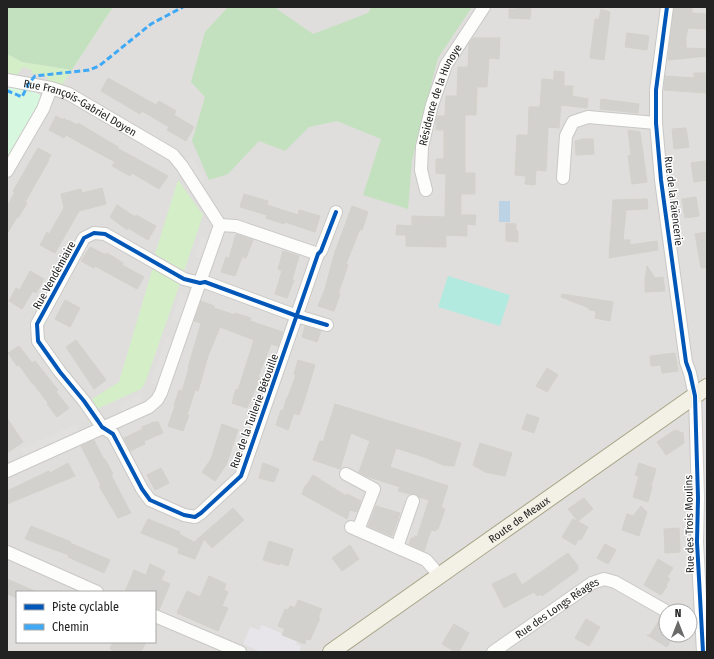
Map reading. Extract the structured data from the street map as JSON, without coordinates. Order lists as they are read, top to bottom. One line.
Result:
{"streets":{"main road":["Route de Meaux"],"street":["Résidence de la Hunoye","Rue François-Gabriel Doyen","Rue de la Faïencerie","Rue Vendémiaire","Rue de la Tuilerie Bétouille","Rue des Trois Moulins","Rue des Longs Réages"]},"crossings":[["Rue de la Faïencerie","Route de Meaux"],["Rue de la Faïencerie","Rue des Trois Moulins"],["Rue Vendémiaire","Rue de la Tuilerie Bétouille"],["Route de Meaux","Rue des Trois Moulins"]],"legend":["Piste cyclable","Chemin"],"north":"top"}
